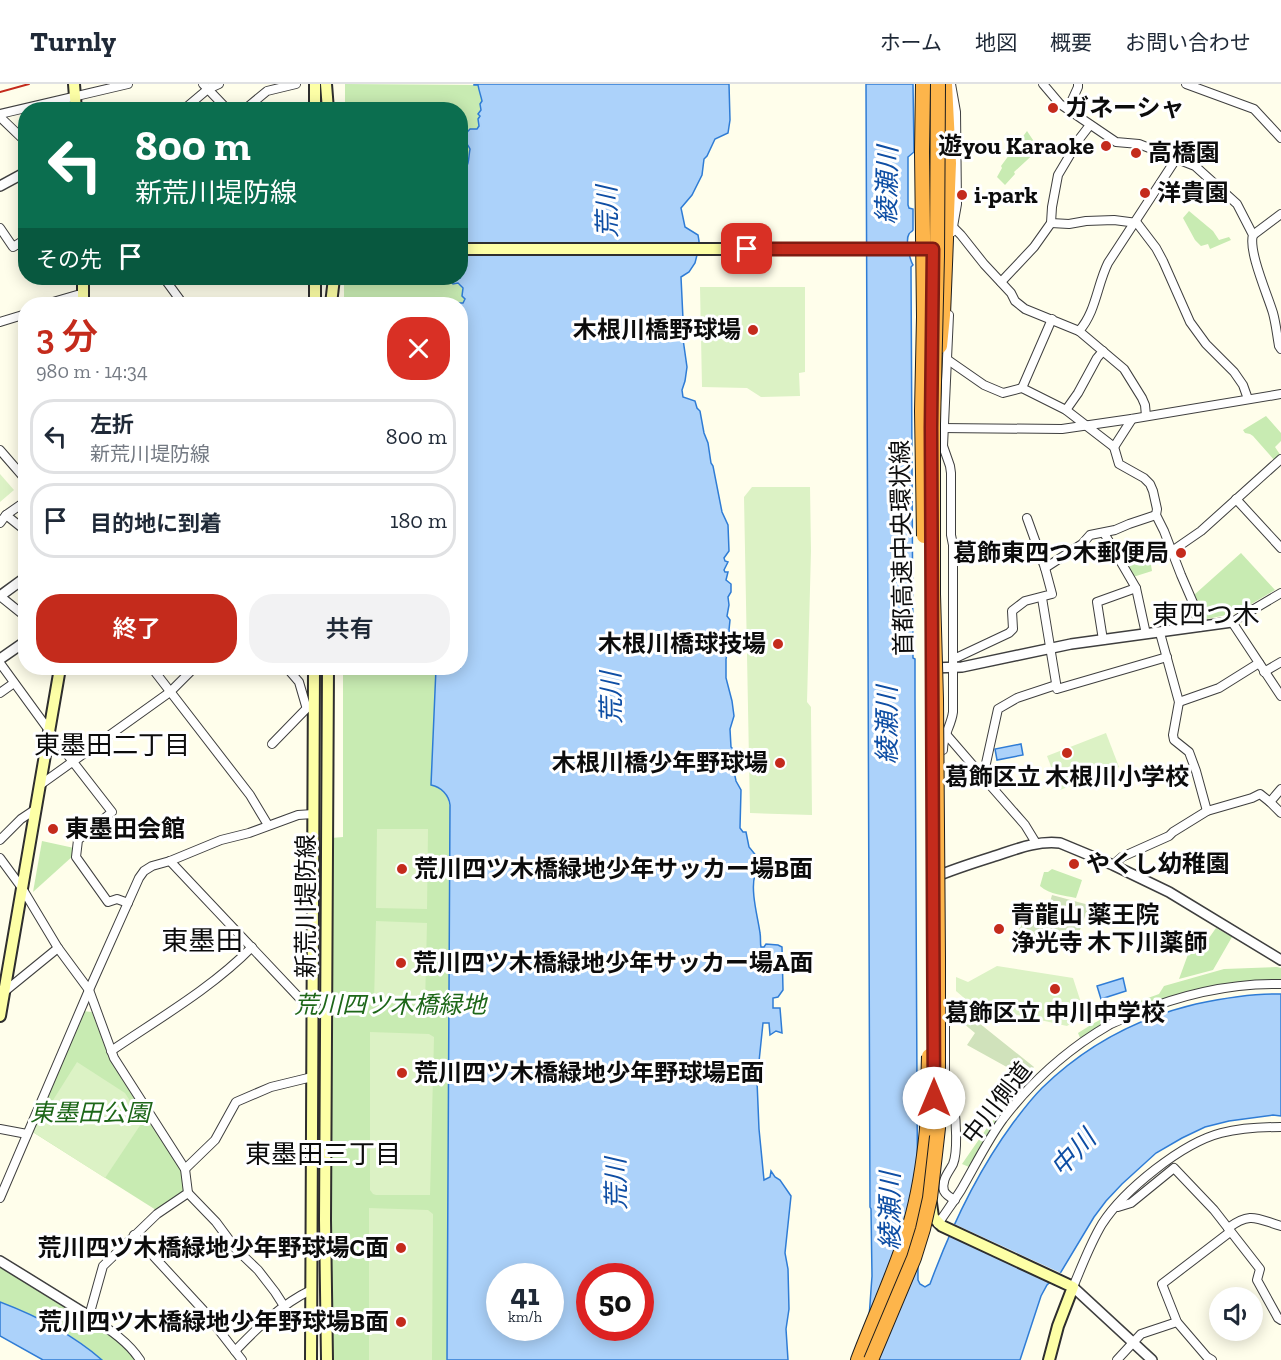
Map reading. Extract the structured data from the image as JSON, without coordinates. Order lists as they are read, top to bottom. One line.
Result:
{"streets":{"highway":["首都高速中央環状線"],"main road":["新荒川堤防線"],"street":["中川側道"]},"districts":["東四つ木","東墨田二丁目","東墨田","東墨田三丁目"],"water":["綾瀬川","荒川","中川"],"parks":["荒川四ツ木橋緑地","東墨田公園"],"places":["ガネーシャ","遊you Karaoke","高橋園","洋貴園","i-park","木根川橋野球場","葛飾東四つ木郵便局","木根川橋球技場","葛飾区立 木根川小学校","木根川橋少年野球場","東墨田会館","やくし幼稚園","荒川四ツ木橋緑地少年サッカー場B面","青龍山 薬王院 浄光寺 木下川薬師","荒川四ツ木橋緑地少年サッカー場A面","葛飾区立 中川中学校","荒川四ツ木橋緑地少年野球場E面","荒川四ツ木橋緑地少年野球場C面","荒川四ツ木橋緑地少年野球場B面"],"page":{"header":"Turnly","nav":["ホーム","地図","概要","お問い合わせ"],"turn":["800 m","新荒川堤防線"],"then":"その先","heading":["3 分","980 m · 14:34"],"list":[{"name":"左折","note":"新荒川堤防線","value":"800 m"},{"name":"目的地に到着","value":"180 m"}],"buttons":["終了","共有"],"speed":"41 km/h","limit":"50"}}
